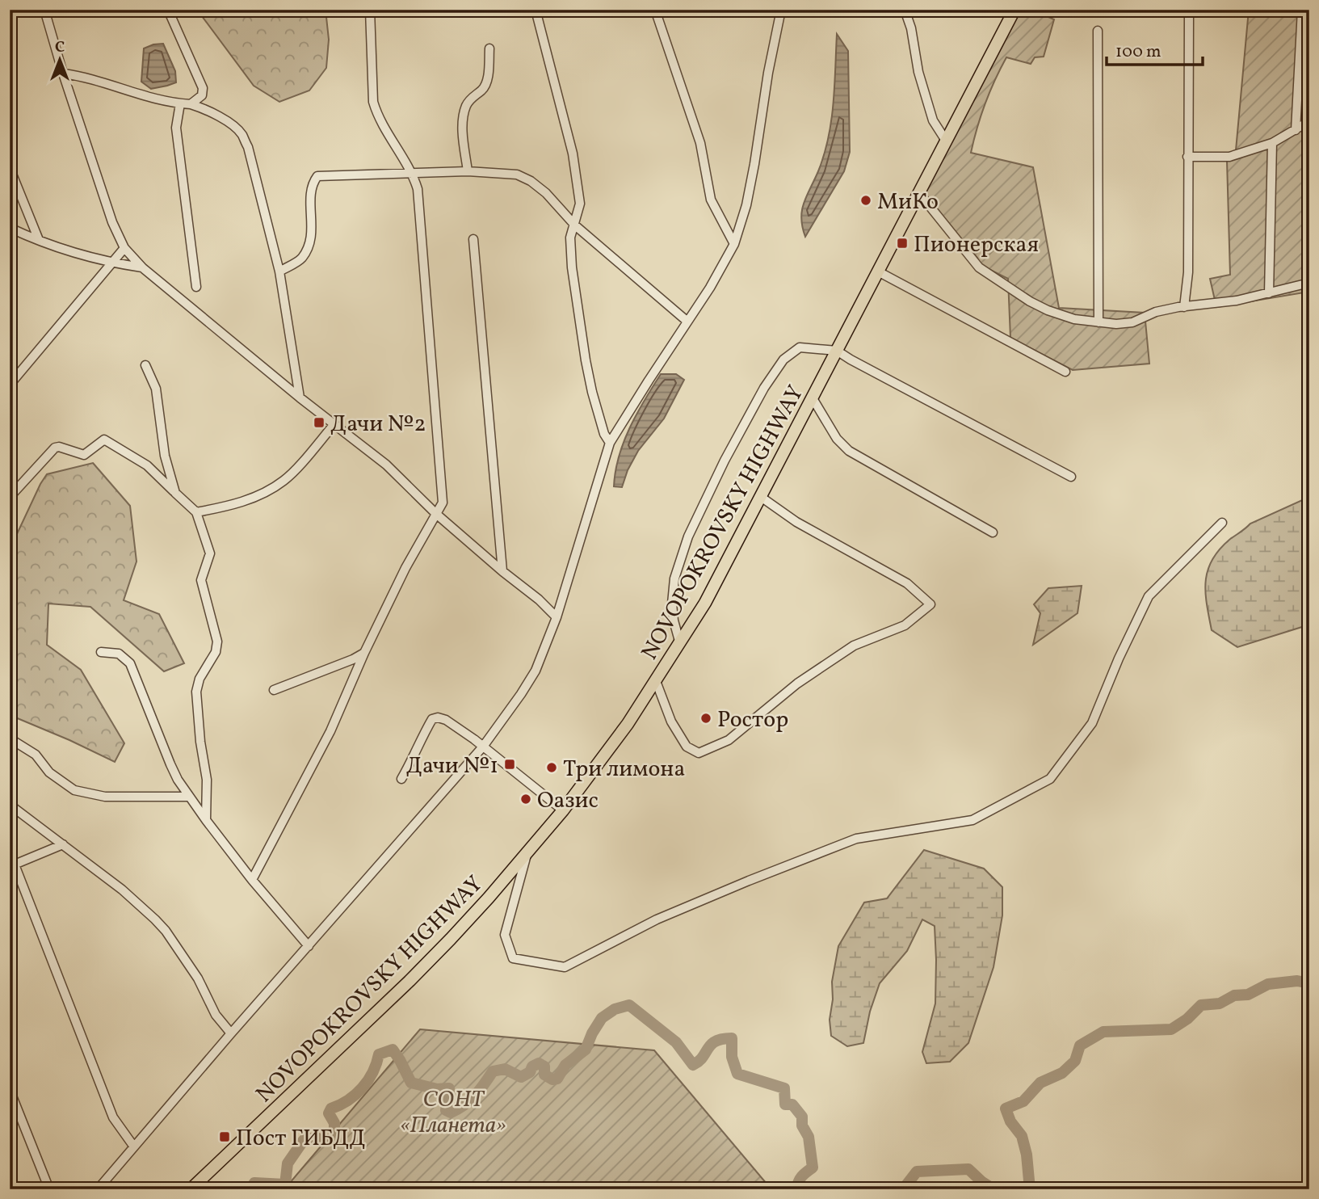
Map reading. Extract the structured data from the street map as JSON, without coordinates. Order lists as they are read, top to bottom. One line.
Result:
{"streets":{"main road":["NOVOPOKROVSKY HIGHWAY"]},"parks":["СОНТ «Планета»"],"places":{"other":["МиКо","Ростор","Три лимона","Оазис"],"transit":["Пионерская","Дачи №2","Дачи №1","Пост ГИБДД"]},"scale_bar":"100 m","north":"top"}
